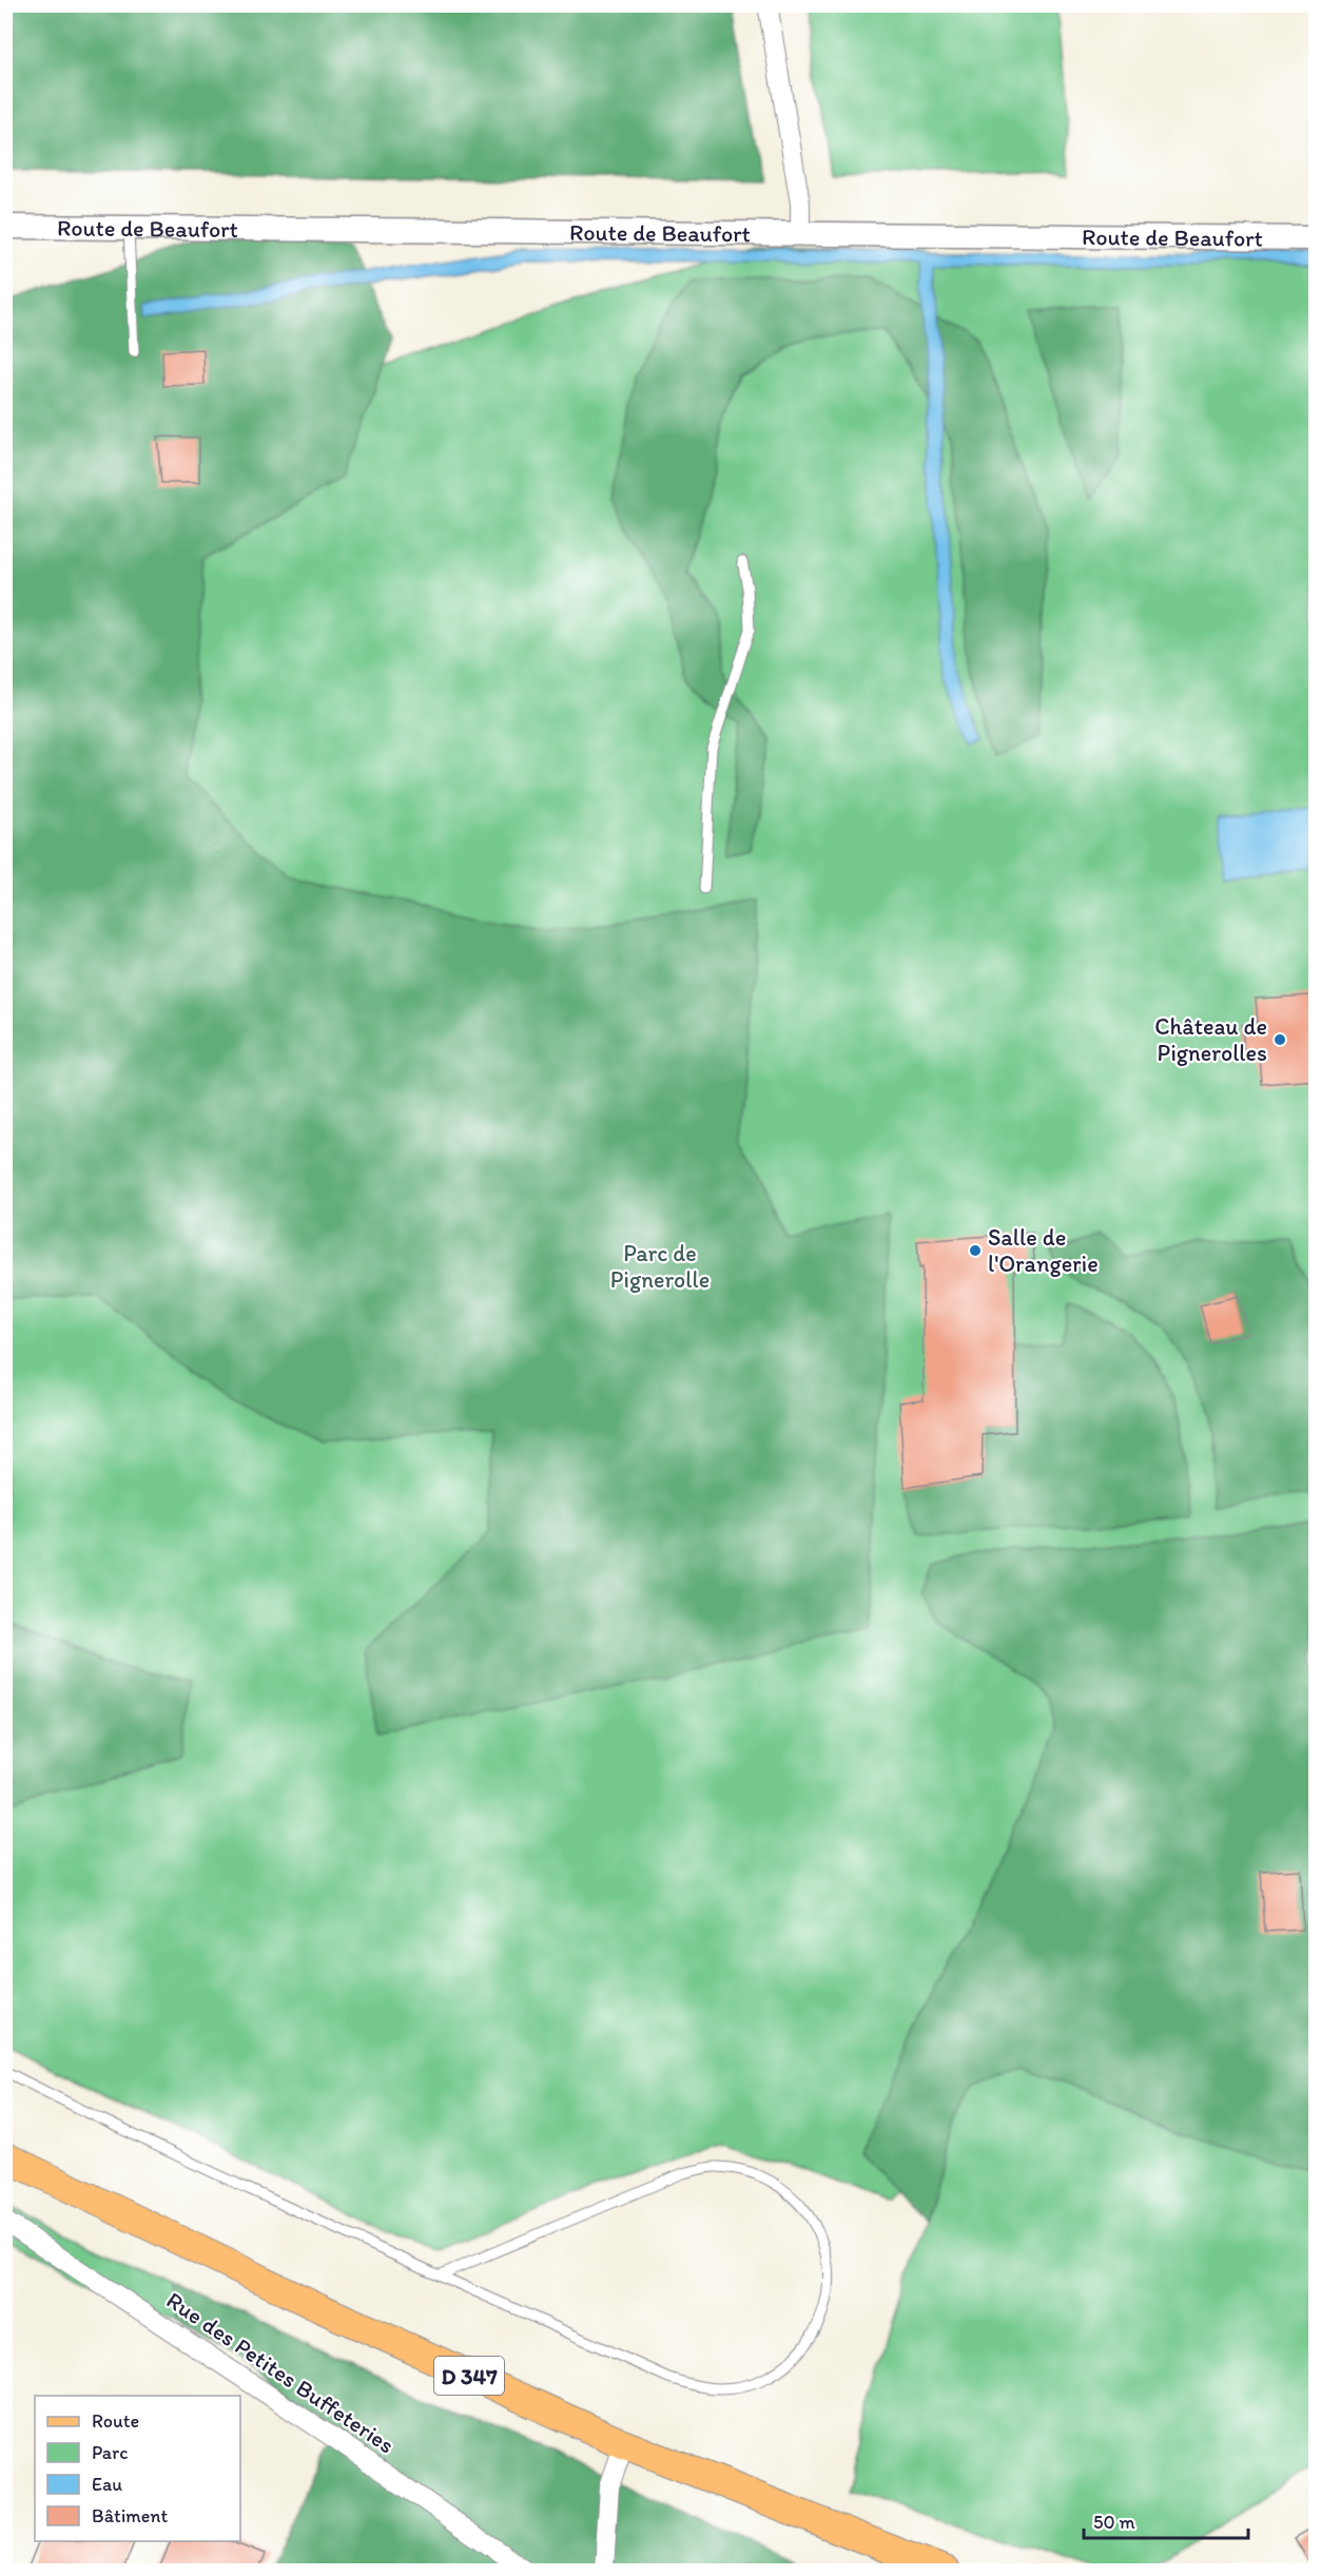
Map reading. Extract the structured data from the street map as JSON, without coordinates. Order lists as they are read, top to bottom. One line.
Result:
{"streets":{"main road":["D 347"],"street":["Route de Beaufort","Rue des Petites Buffeteries"]},"parks":["Parc de Pignerolle"],"places":["Château de Pignerolles","Salle de l'Orangerie"],"legend":["Route","Parc","Eau","Bâtiment"],"scale_bar":"50 m"}
